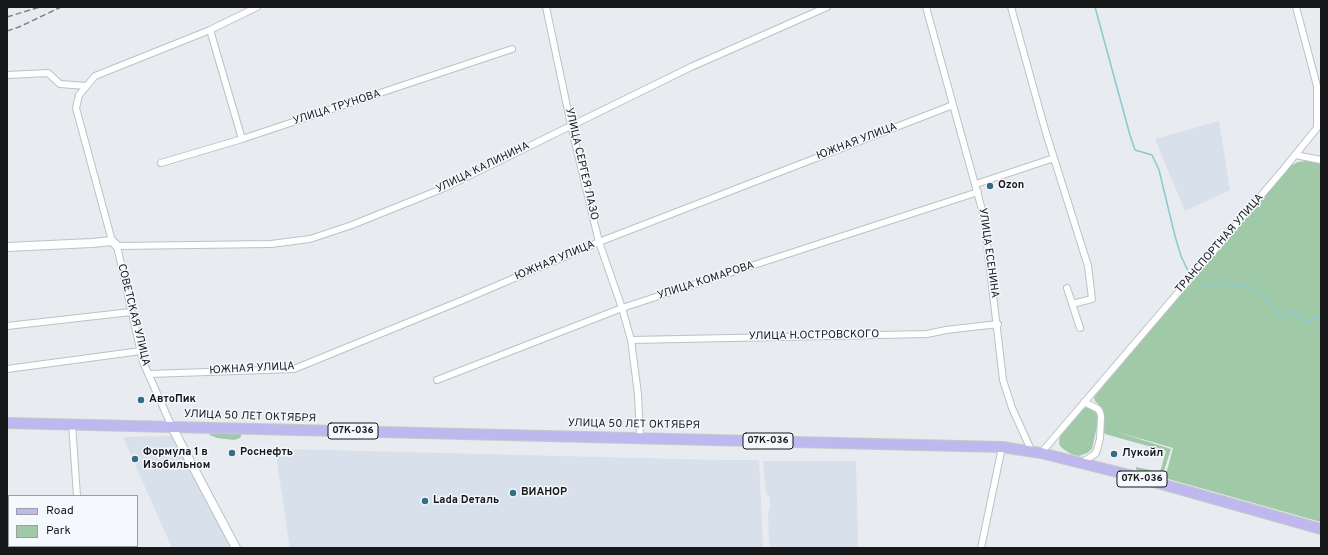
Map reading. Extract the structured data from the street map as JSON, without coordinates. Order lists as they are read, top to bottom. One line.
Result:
{"streets":{"main road":["УЛИЦА 50 ЛЕТ ОКТЯБРЯ","07К-036"],"street":["УЛИЦА ТРУНОВА","ЮЖНАЯ УЛИЦА","УЛИЦА СЕРГЕЯ ЛАЗО","УЛИЦА КАЛИНИНА","ТРАНСПОРТНАЯ УЛИЦА","УЛИЦА ЕСЕНИНА","УЛИЦА КОМАРОВА","СОВЕТСКАЯ УЛИЦА","УЛИЦА Н.ОСТРОВСКОГО"]},"crossings":[["ЮЖНАЯ УЛИЦА","УЛИЦА СЕРГЕЯ ЛАЗО"],["ЮЖНАЯ УЛИЦА","УЛИЦА ЕСЕНИНА"],["ЮЖНАЯ УЛИЦА","СОВЕТСКАЯ УЛИЦА"],["УЛИЦА СЕРГЕЯ ЛАЗО","УЛИЦА КАЛИНИНА"],["УЛИЦА СЕРГЕЯ ЛАЗО","УЛИЦА КОМАРОВА"],["УЛИЦА СЕРГЕЯ ЛАЗО","УЛИЦА Н.ОСТРОВСКОГО"],["УЛИЦА СЕРГЕЯ ЛАЗО","УЛИЦА 50 ЛЕТ ОКТЯБРЯ"],["УЛИЦА КАЛИНИНА","СОВЕТСКАЯ УЛИЦА"],["ТРАНСПОРТНАЯ УЛИЦА","УЛИЦА ЕСЕНИНА"],["ТРАНСПОРТНАЯ УЛИЦА","УЛИЦА 50 ЛЕТ ОКТЯБРЯ"],["УЛИЦА ЕСЕНИНА","УЛИЦА КОМАРОВА"],["УЛИЦА ЕСЕНИНА","УЛИЦА Н.ОСТРОВСКОГО"],["УЛИЦА ЕСЕНИНА","УЛИЦА 50 ЛЕТ ОКТЯБРЯ"],["СОВЕТСКАЯ УЛИЦА","УЛИЦА 50 ЛЕТ ОКТЯБРЯ"]],"places":["Ozon","АвтоПик","Роснефть","Лукойл","Формула 1 в Изобильном","ВИАНОР","Lada Dеталь"],"legend":["Road","Park"]}
